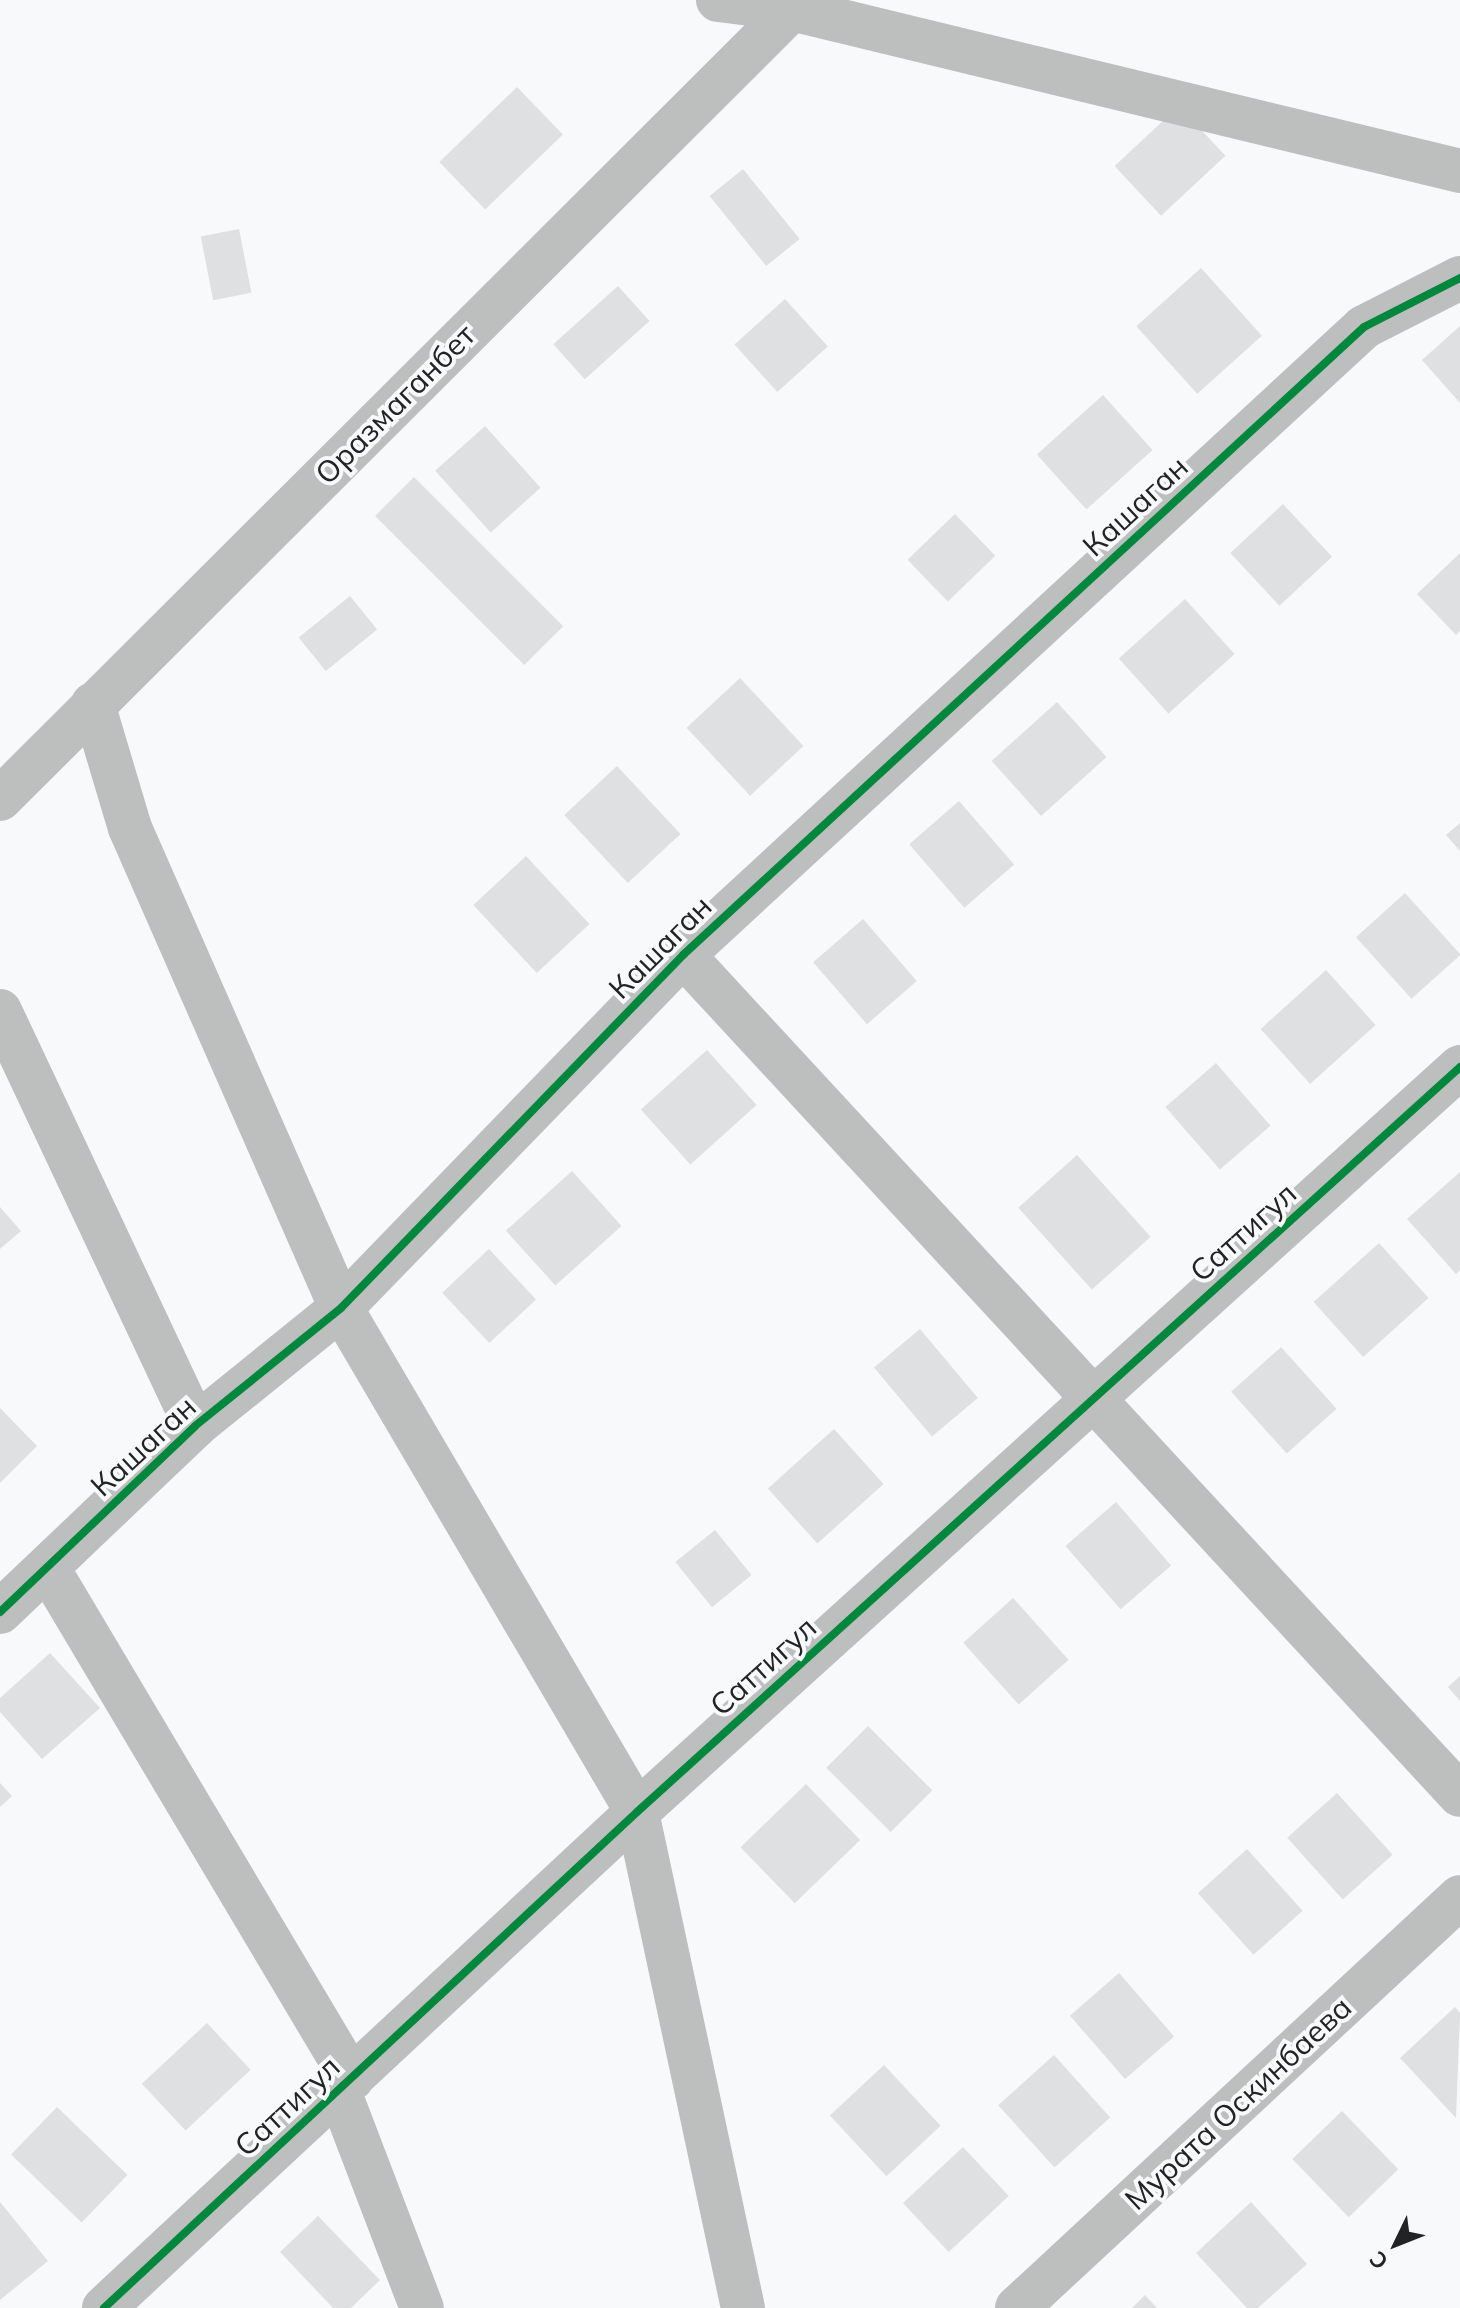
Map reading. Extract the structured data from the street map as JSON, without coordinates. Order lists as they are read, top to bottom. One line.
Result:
{"streets":{"street":["Оразмаганбет","Кашаган","Саттигул","Мурата Оскинбаева"]},"north":"bottom left"}
